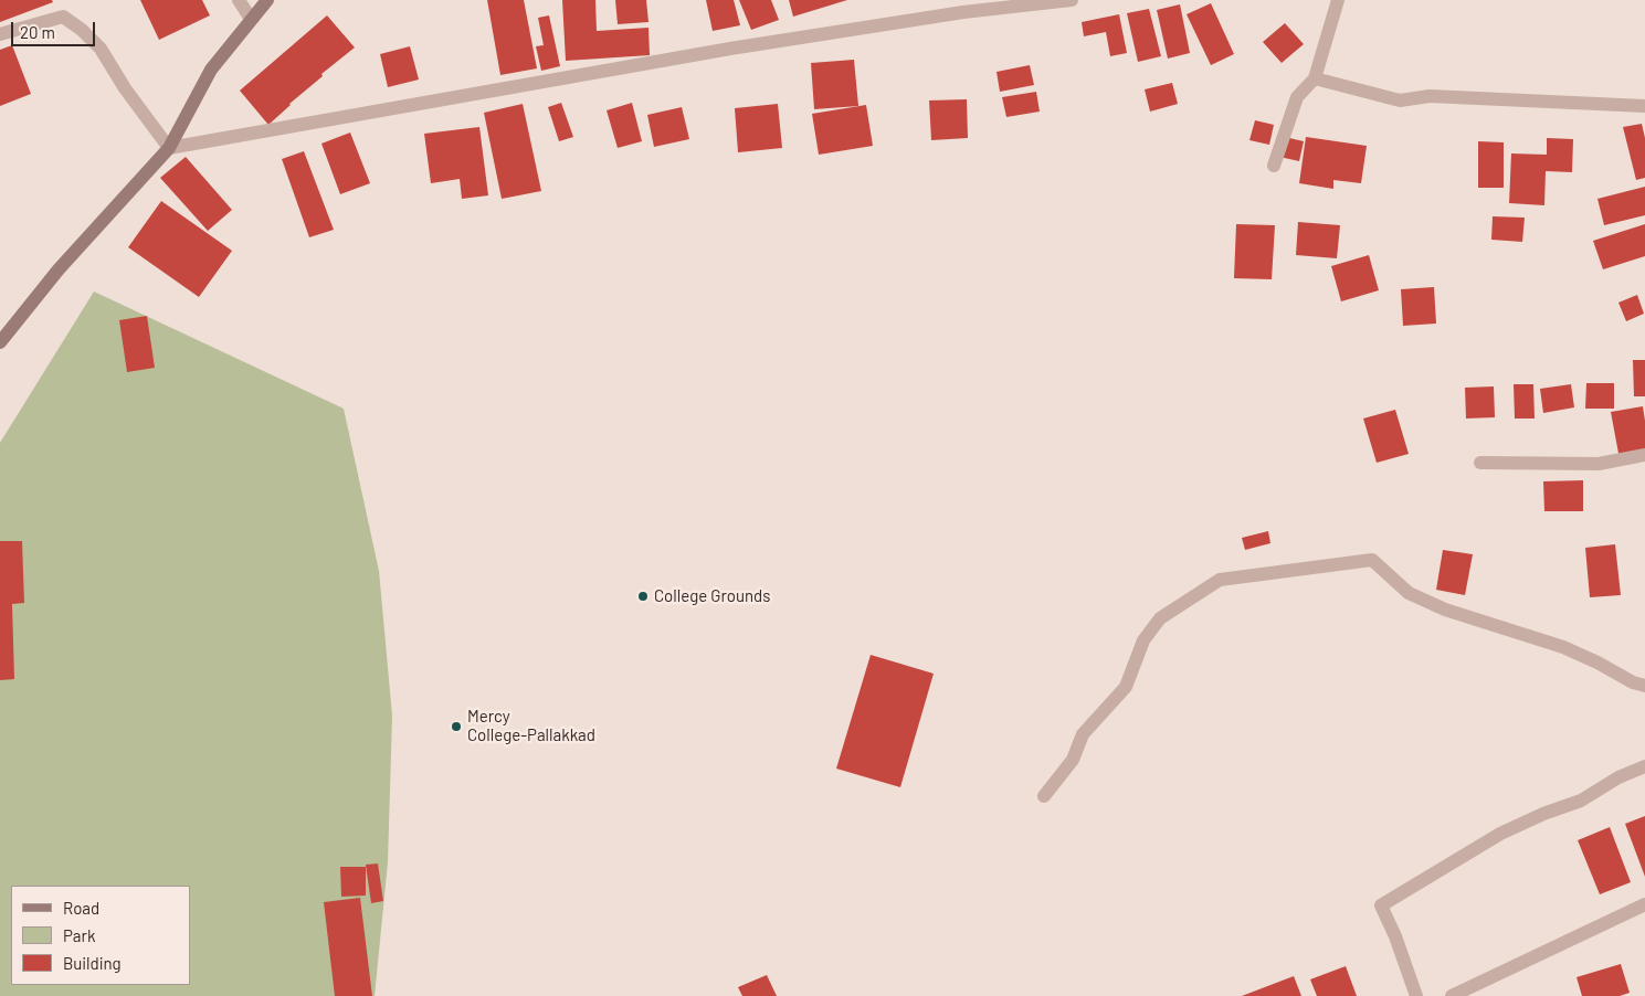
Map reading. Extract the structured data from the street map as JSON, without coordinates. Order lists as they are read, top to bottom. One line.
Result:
{"places":["College Grounds","Mercy College-Pallakkad"],"legend":["Road","Park","Building"],"scale_bar":"20 m"}
